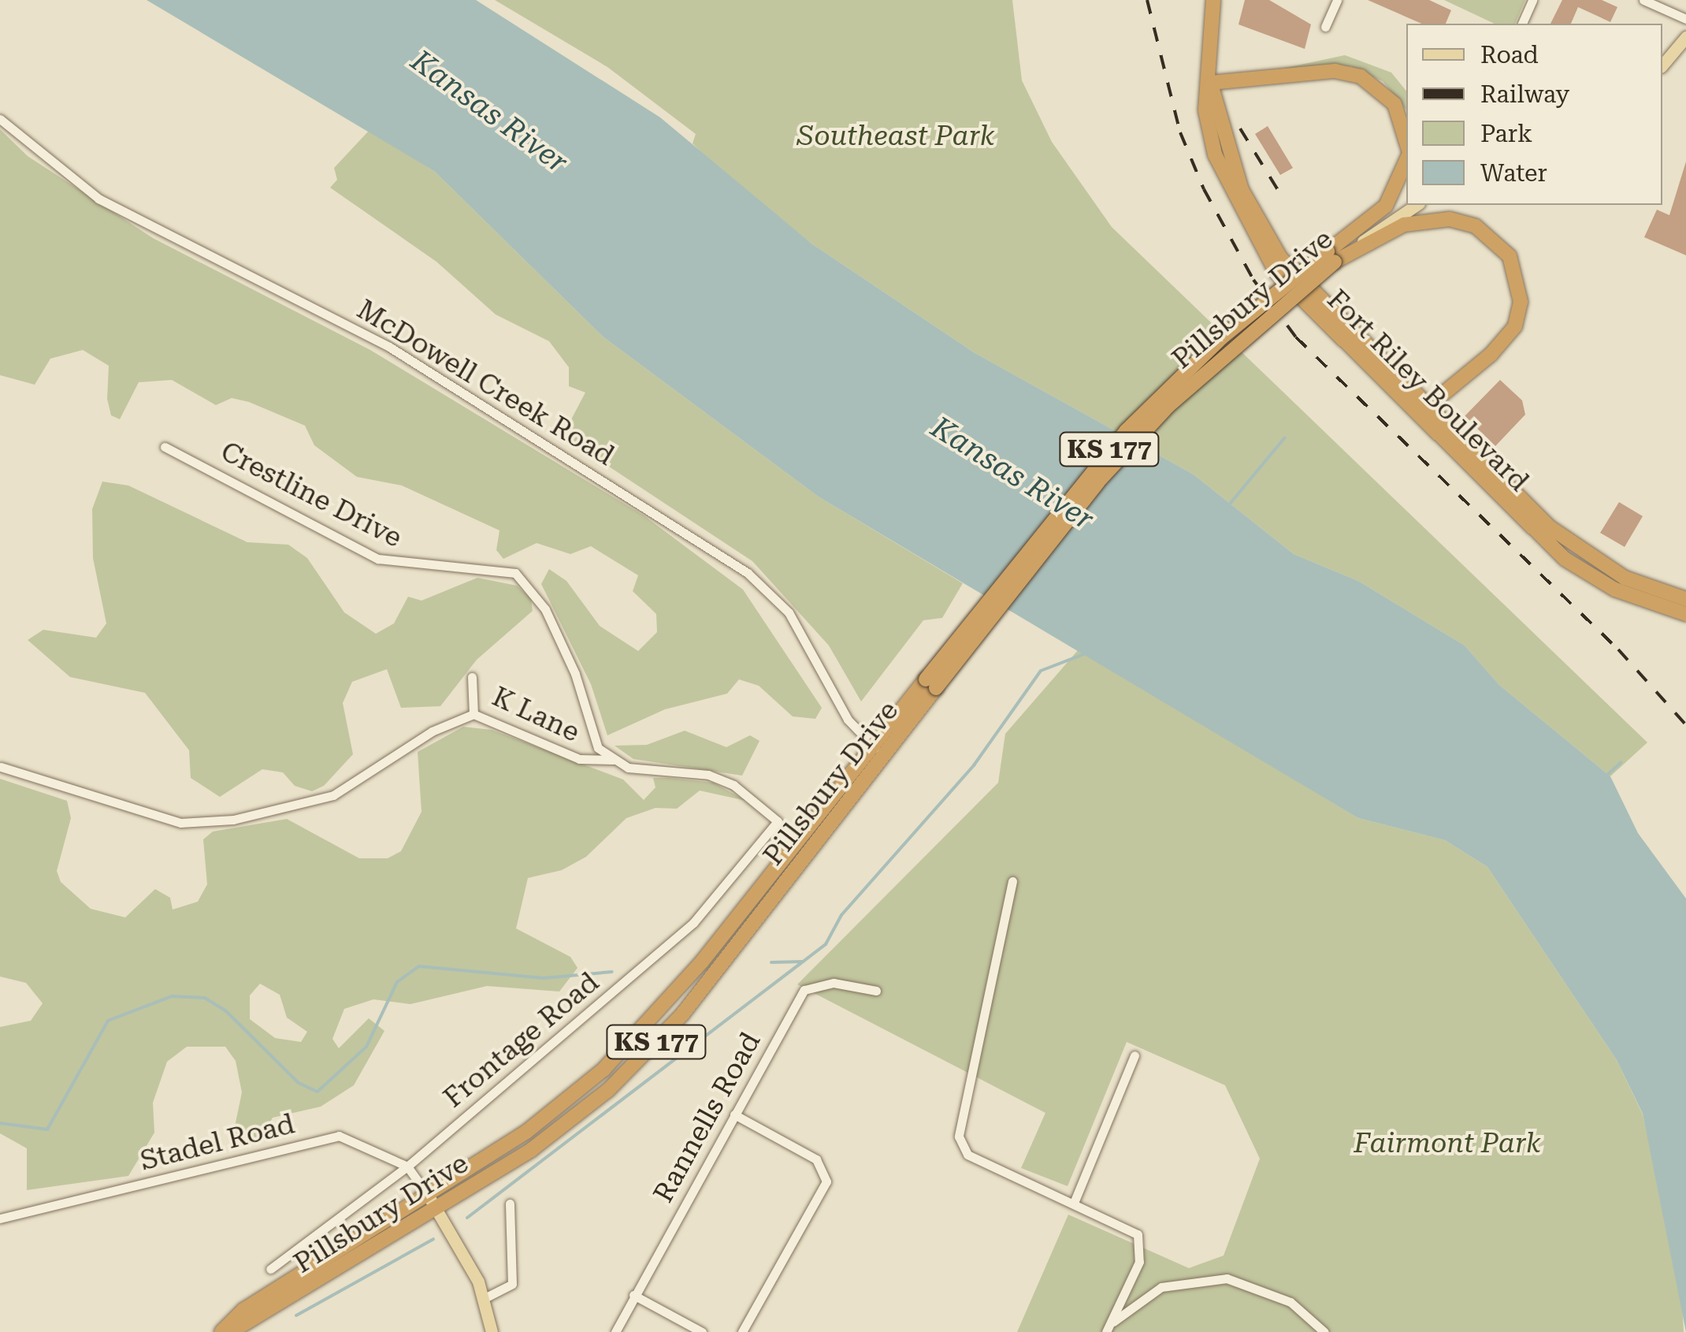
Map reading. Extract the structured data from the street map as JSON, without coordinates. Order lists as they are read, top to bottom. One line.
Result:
{"streets":{"highway":["Pillsbury Drive","Fort Riley Boulevard","KS 177"],"street":["McDowell Creek Road","Crestline Drive","K Lane","Frontage Road","Rannells Road","Stadel Road"]},"crossings":[["Pillsbury Drive","McDowell Creek Road"],["Pillsbury Drive","KS 177"],["Pillsbury Drive","Stadel Road"],["Fort Riley Boulevard","KS 177"],["Crestline Drive","K Lane"],["Crestline Drive","Frontage Road"],["K Lane","Frontage Road"],["Frontage Road","Stadel Road"]],"water":["Kansas River"],"parks":["Southeast Park","Fairmont Park"],"legend":["Road","Railway","Park","Water"]}
